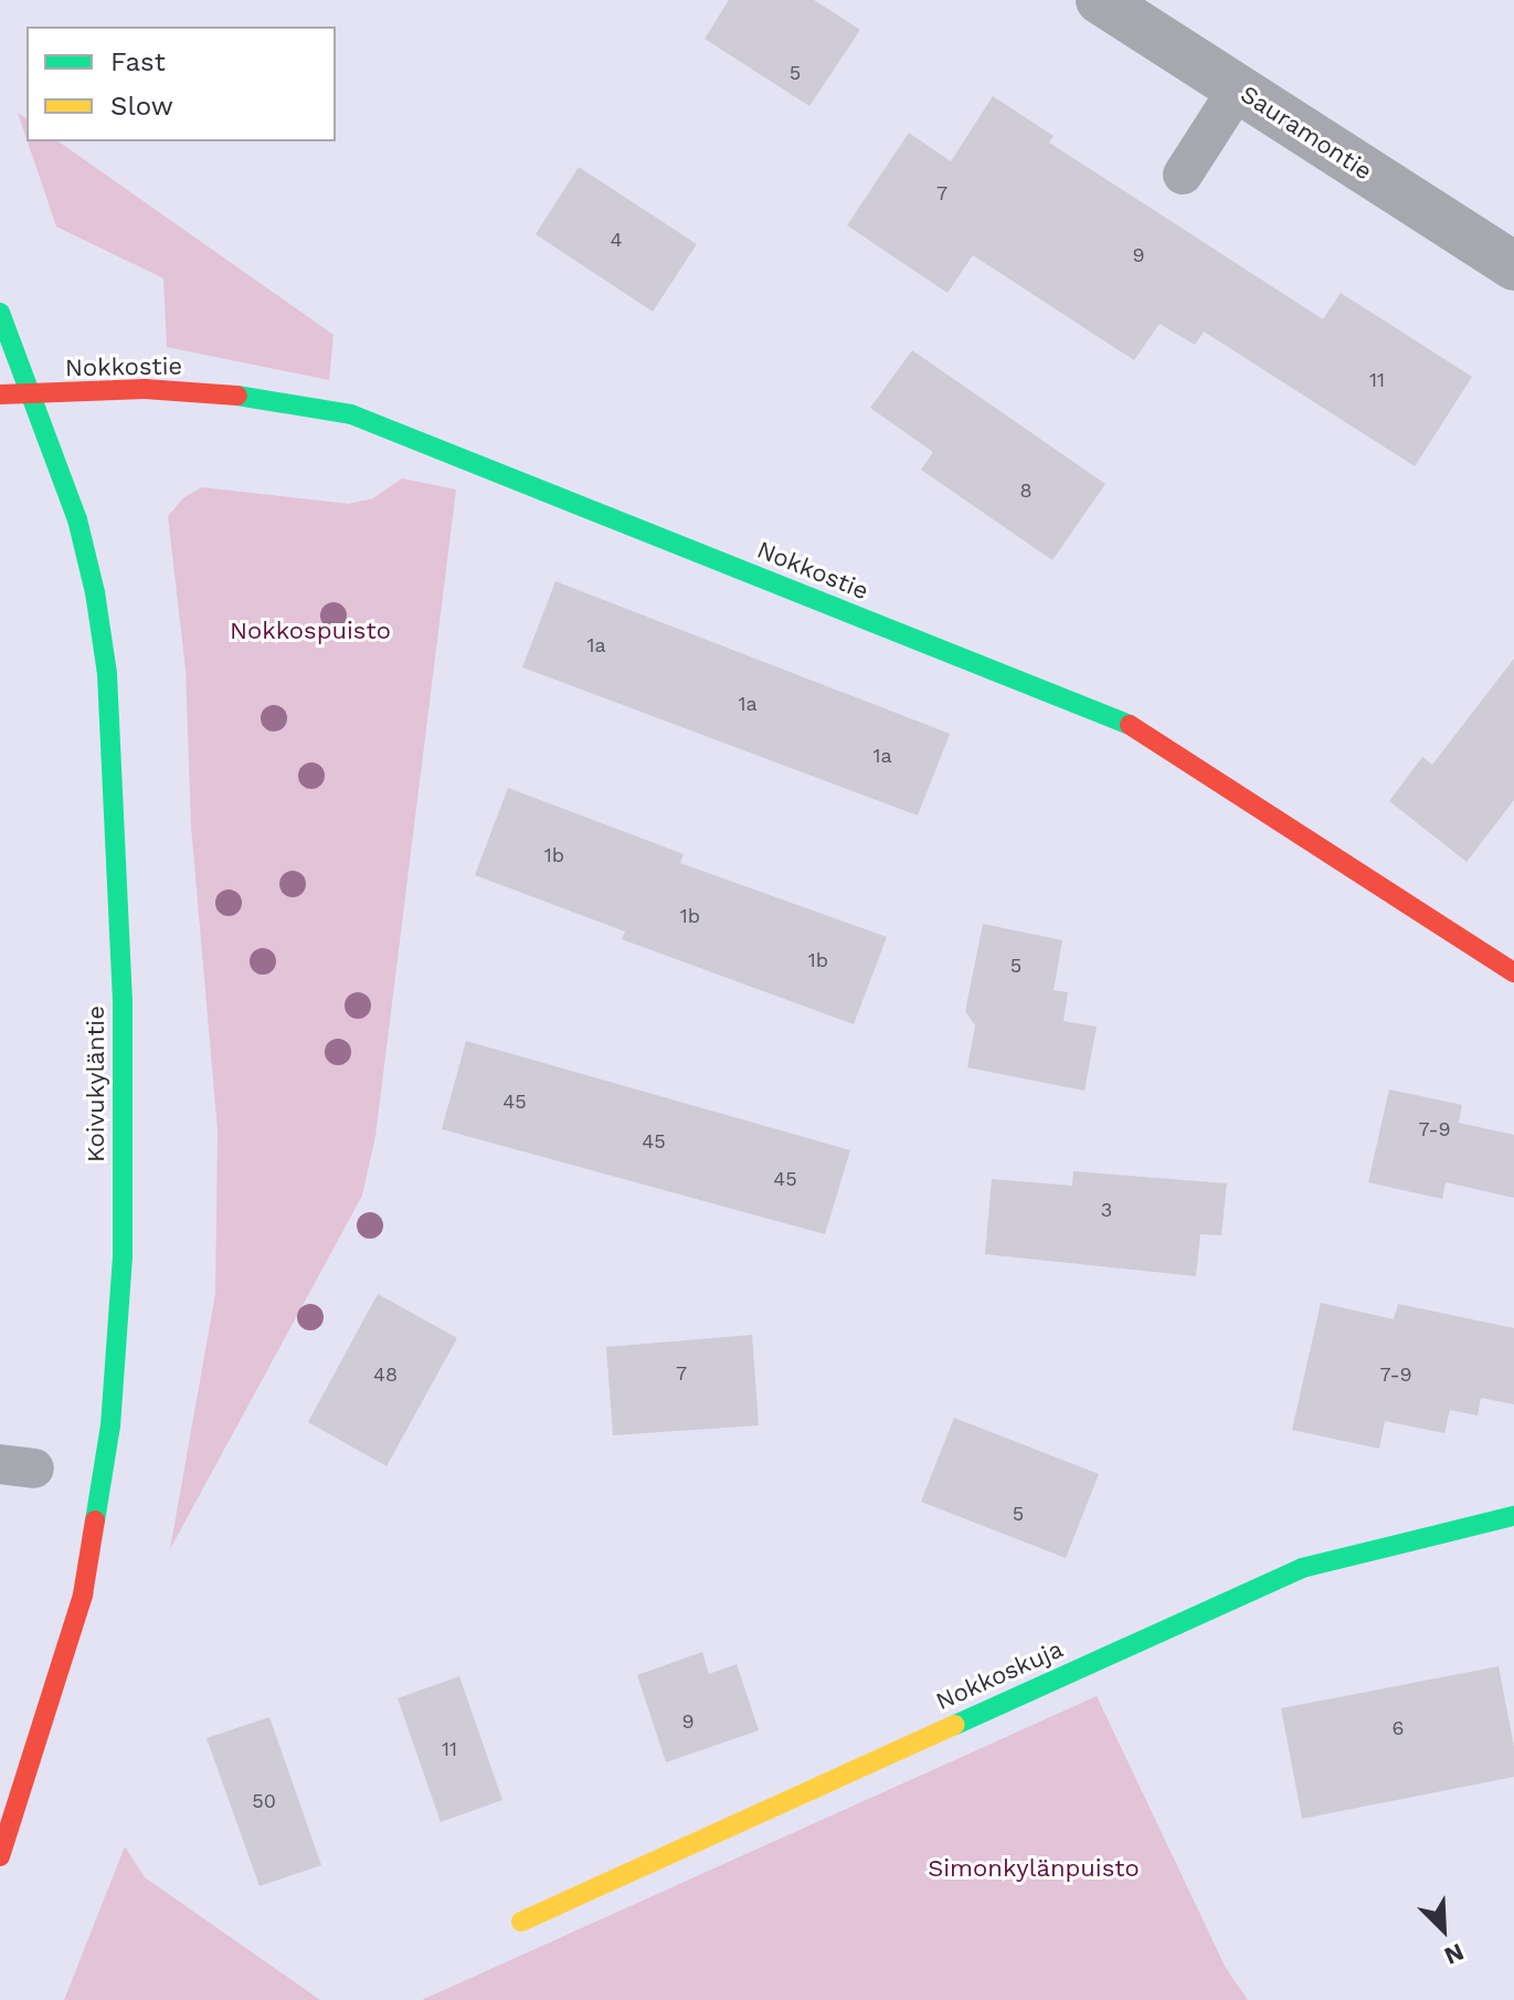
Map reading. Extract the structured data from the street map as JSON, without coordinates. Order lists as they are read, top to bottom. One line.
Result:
{"streets":{"street":["Sauramontie","Nokkostie","Koivukyläntie","Nokkoskuja"]},"crossings":[["Nokkostie","Koivukyläntie"]],"parks":["Nokkospuisto","Simonkylänpuisto"],"house_numbers":["5","7","4","9","11","8","1a","1a","1a","1b","1b","1b","5","45","7-9","45","45","3","7","48","7-9","5","9","6","11","50"],"legend":["Fast","Slow"],"north":"bottom right"}
